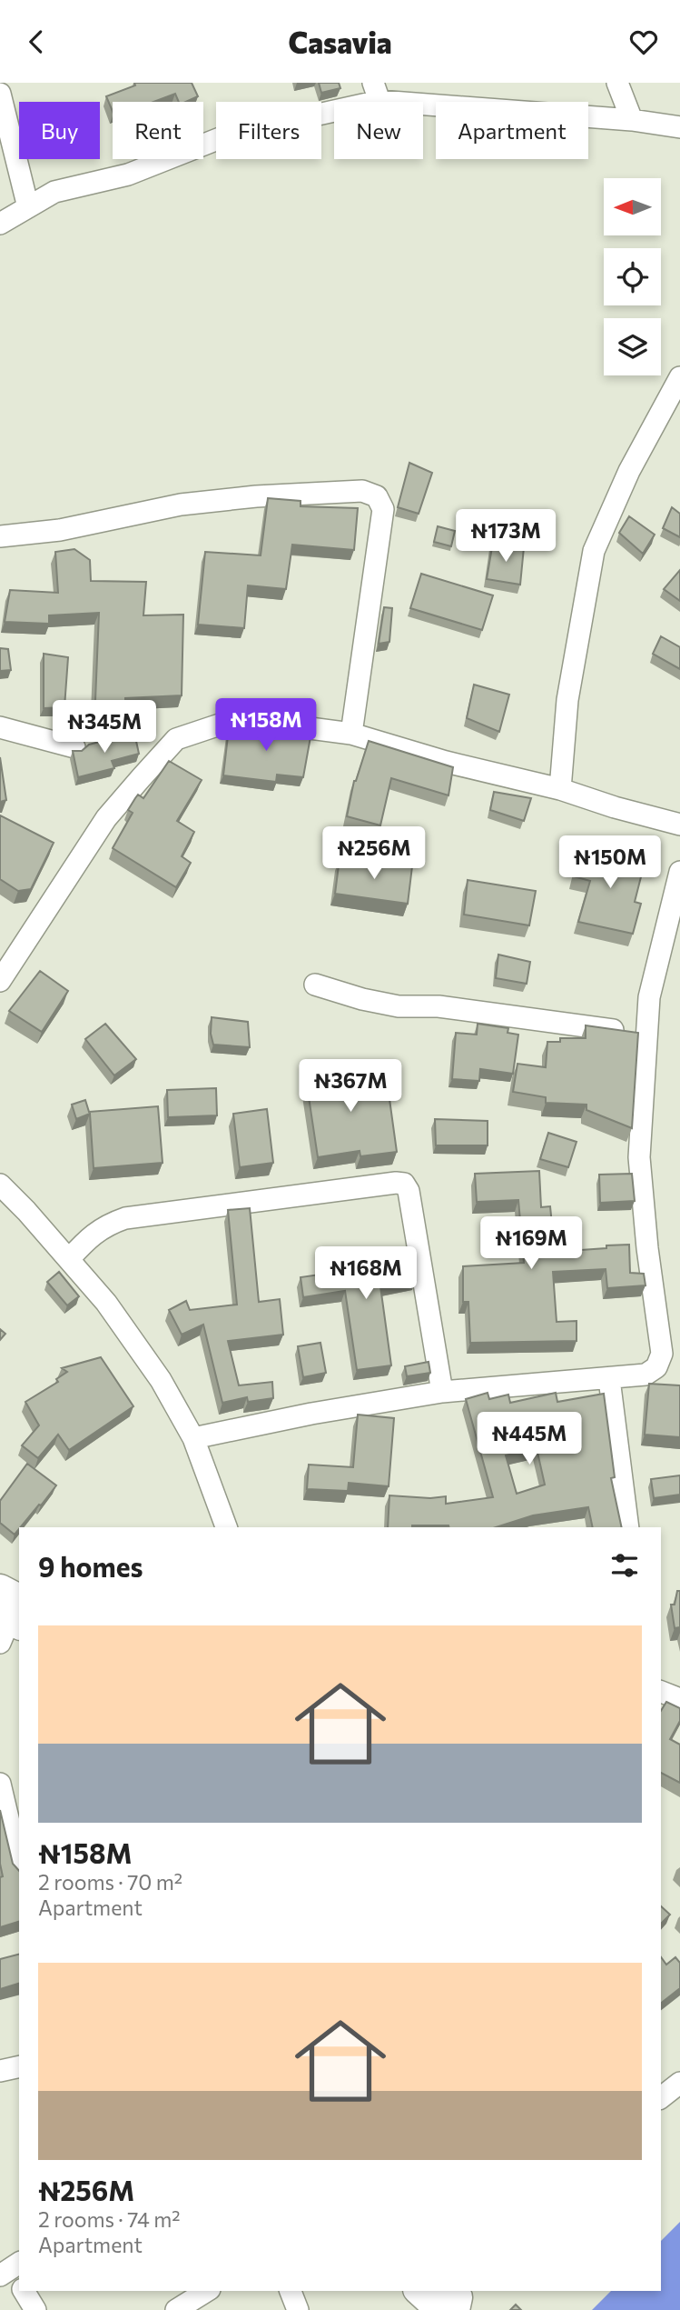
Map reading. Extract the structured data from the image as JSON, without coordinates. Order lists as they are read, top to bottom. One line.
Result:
{"north":"left","page":{"header":"Casavia","chip":["Buy","Rent","Filters","New","Apartment"],"price":["₦173M","₦158M","₦345M","₦256M","₦150M","₦367M","₦169M","₦168M","₦445M"],"heading":"9 homes","list":[{"name":"₦158M","note":"2 rooms · 70 m² · Apartment"},{"name":"₦256M","note":"2 rooms · 74 m² · Apartment"}]}}
